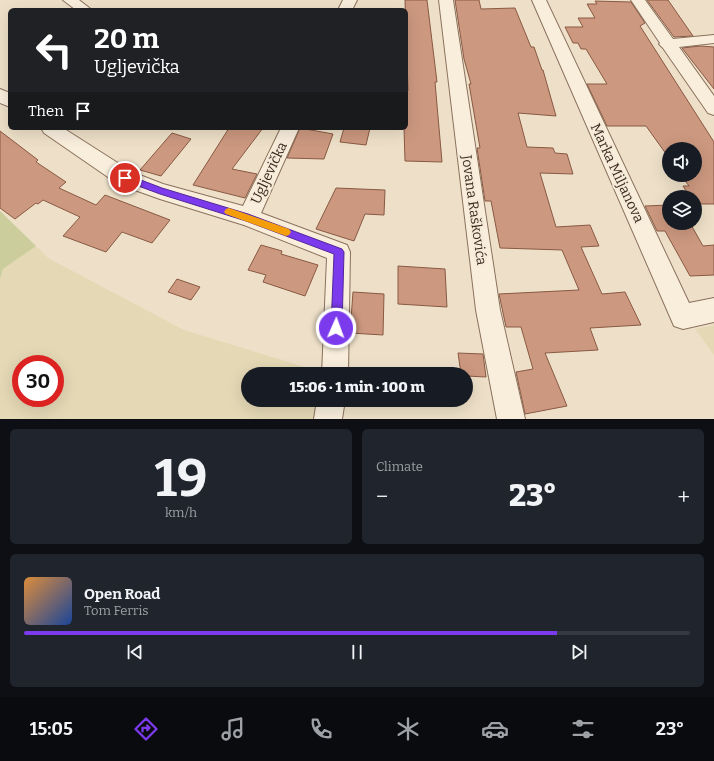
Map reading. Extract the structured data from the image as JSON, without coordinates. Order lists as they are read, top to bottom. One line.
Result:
{"streets":{"street":["Ugljevička","Marka Miljanova","Jovana Raškovića"]},"page":{"turn":["20 m","Ugljevička"],"then":"Then","limit":"30","trip":"15:06 · 1 min · 100 m","tile":[["19","km/h"],"Climate"],"heat":["−","23°","+"],"song":["Open Road","Tom Ferris"],"tabs":["15:05","23°"]}}
